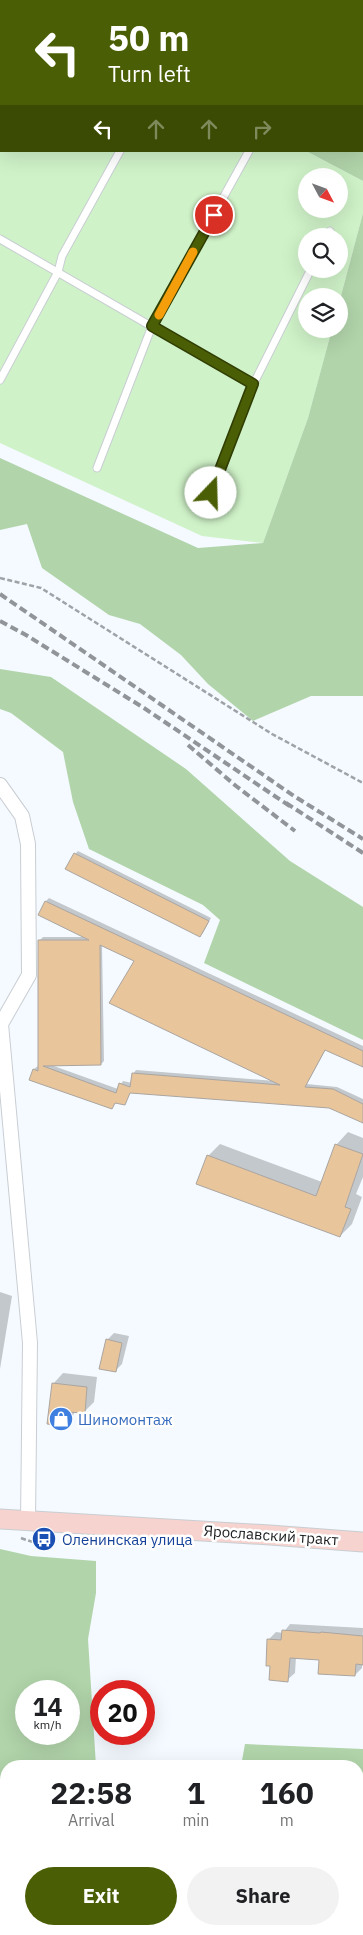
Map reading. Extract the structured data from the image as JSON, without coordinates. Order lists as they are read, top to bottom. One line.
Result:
{"streets":{"street":["Ярославский тракт"]},"places":{"shop":["Шиномонтаж"],"bus stop":["Оленинская улица"]},"north":"bottom right","page":{"turn":["50 m","Turn left"],"speed":"14 km/h","limit":"20","eta":["22:58","Arrival","1","min","160","m"],"buttons":["Exit","Share"]}}
